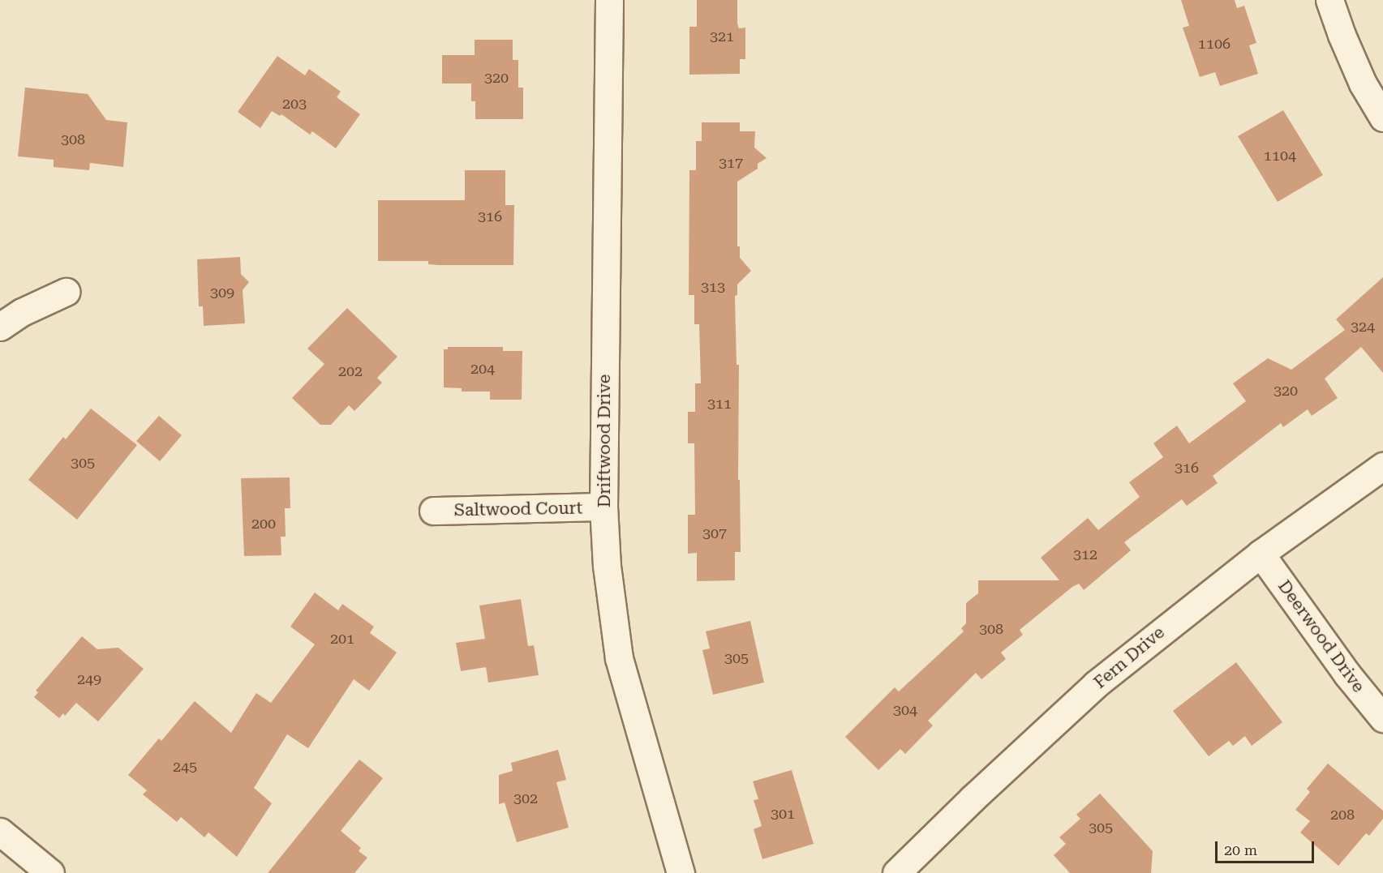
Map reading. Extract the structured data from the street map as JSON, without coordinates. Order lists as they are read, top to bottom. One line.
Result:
{"streets":{"street":["Driftwood Drive","Saltwood Court","Deerwood Drive","Fern Drive"]},"crossings":[["Driftwood Drive","Saltwood Court"],["Deerwood Drive","Fern Drive"]],"house_numbers":["321","1106","320","203","308","1104","317","316","313","309","324","204","202","320","311","305","316","200","307","312","308","201","305","249","304","245","302","301","208","305"],"scale_bar":"20 m"}
